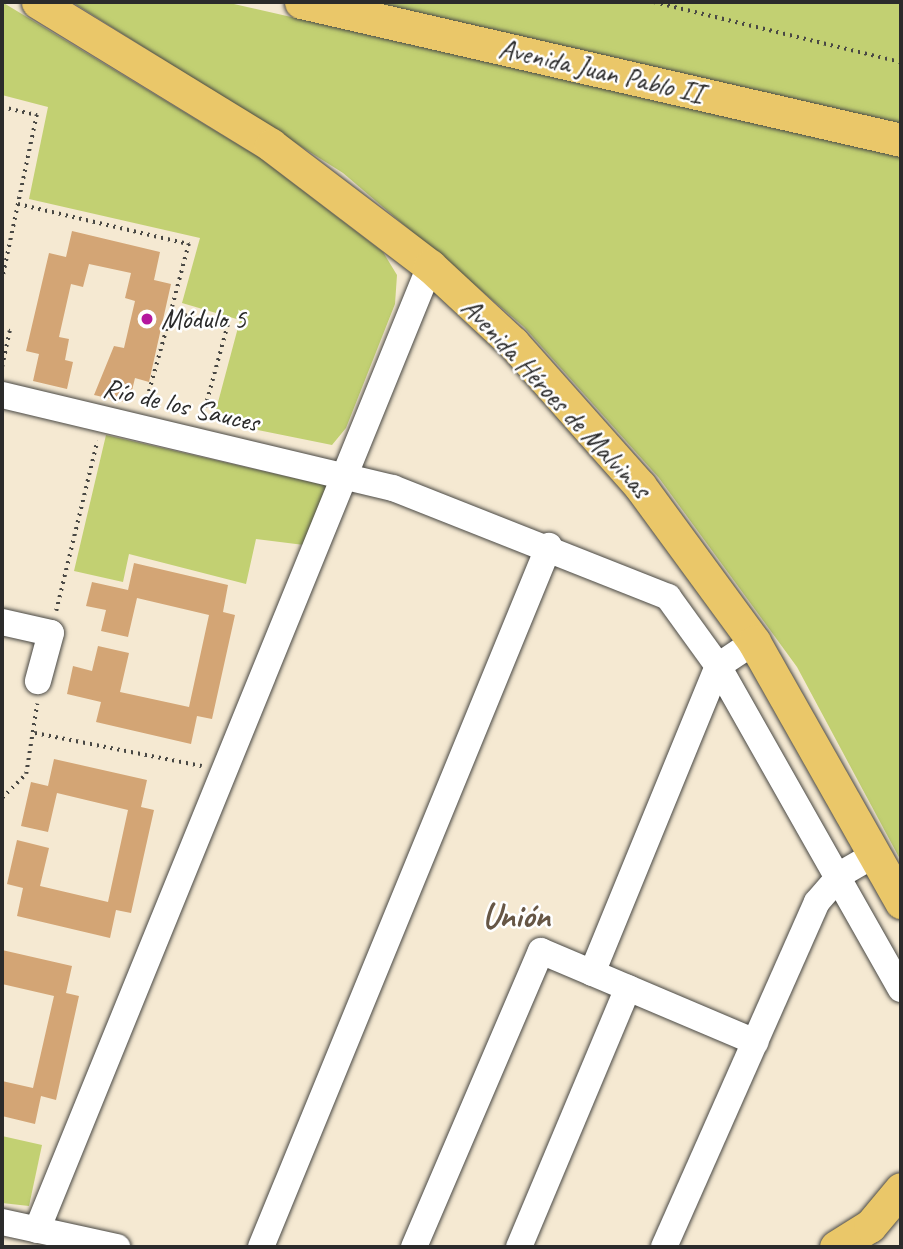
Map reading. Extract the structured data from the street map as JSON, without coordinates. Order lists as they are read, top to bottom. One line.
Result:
{"streets":{"main road":["Avenida Juan Pablo II","Avenida Héroes de Malvinas"],"street":["Río de los Sauces"]},"districts":["Unión"],"places":["Módulo 5"]}
